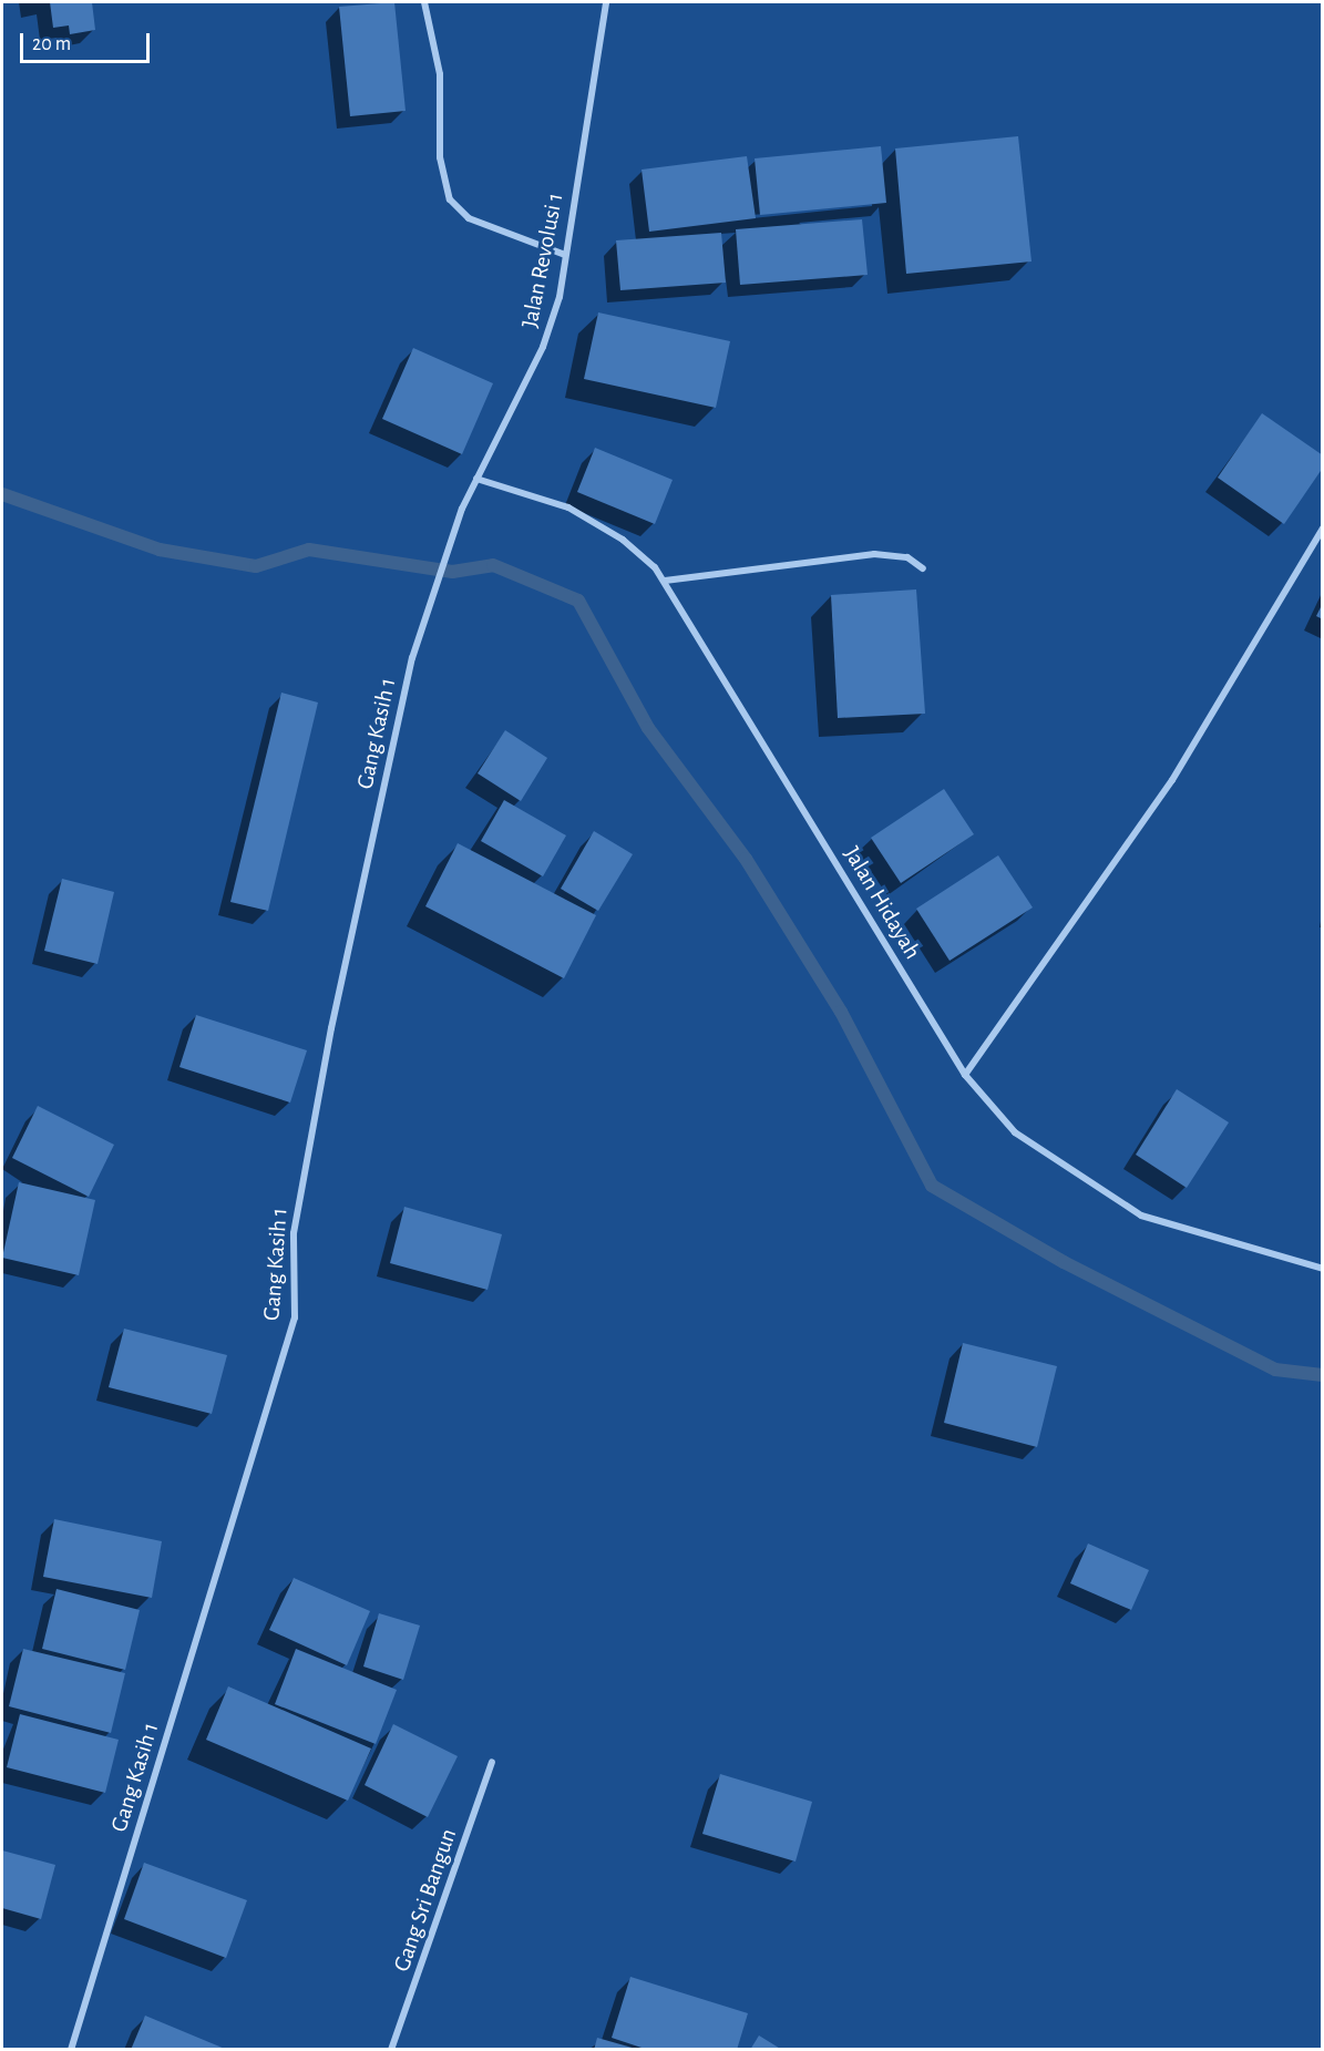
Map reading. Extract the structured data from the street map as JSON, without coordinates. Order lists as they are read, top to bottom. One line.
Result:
{"streets":{"street":["Jalan Revolusi 1","Gang Kasih 1","Jalan Hidayah","Gang Sri Bangun"]},"crossings":[["Jalan Revolusi 1","Gang Kasih 1"],["Jalan Revolusi 1","Jalan Hidayah"]],"scale_bar":"20 m"}
